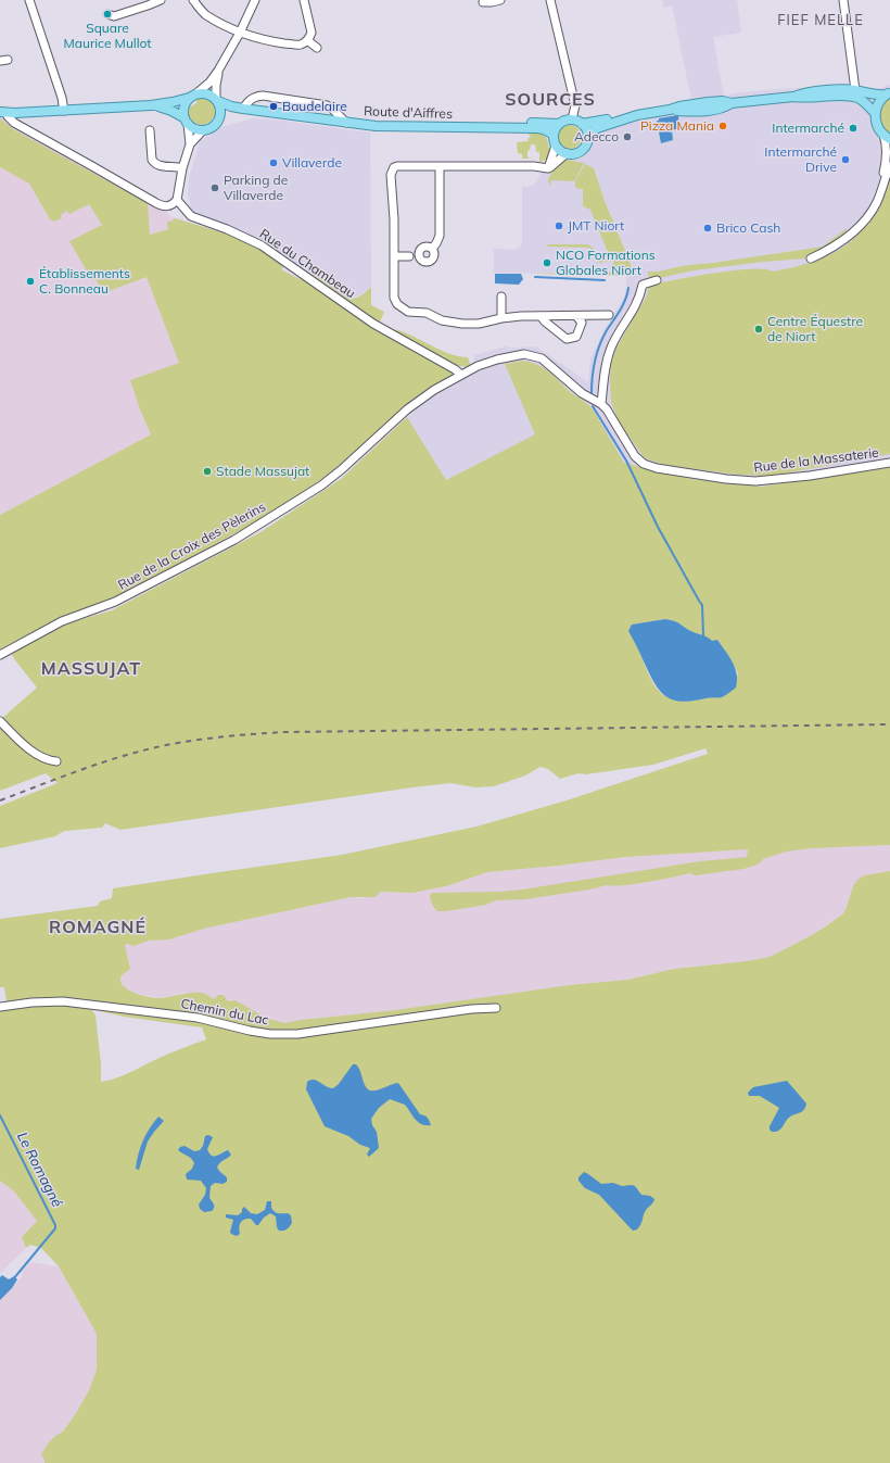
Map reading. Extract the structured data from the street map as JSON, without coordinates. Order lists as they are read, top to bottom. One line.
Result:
{"streets":{"main road":["Route d'Aiffres"],"street":["Rue du Chambeau","Rue de la Massaterie","Rue de la Croix des Pèlerins","Chemin du Lac"]},"crossings":[["Rue du Chambeau","Rue de la Croix des Pèlerins"],["Rue de la Massaterie","Rue de la Croix des Pèlerins"]],"districts":["FIEF MELLE","SOURCES","MASSUJAT","ROMAGNÉ"],"water":["Le Romagné"],"places":["Square Maurice Mullot","Baudelaire","Pizza Mania","Intermarché","Adecco","Intermarché Drive","Villaverde","Parking de Villaverde","JMT Niort","Brico Cash","NCO Formations Globales Niort","Établissements C. Bonneau","Centre Équestre de Niort","Stade Massujat"]}
